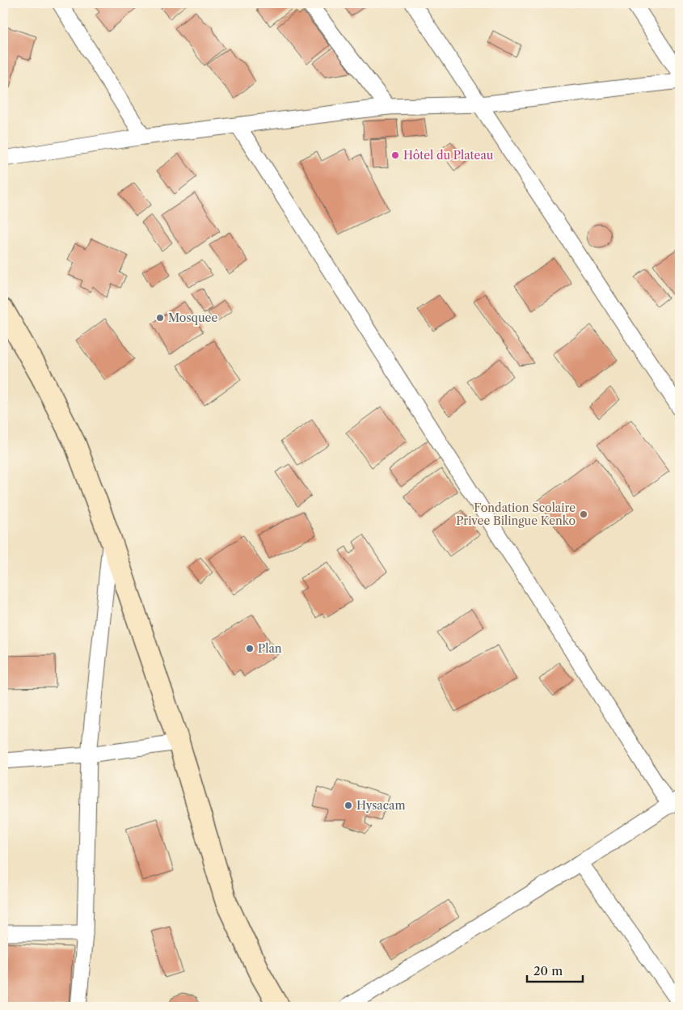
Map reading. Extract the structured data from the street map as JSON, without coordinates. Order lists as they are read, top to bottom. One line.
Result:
{"places":["Hôtel du Plateau","Mosquee","Fondation Scolaire Privee Bilingue Kenko","Plan","Hysacam"],"scale_bar":"20 m"}
